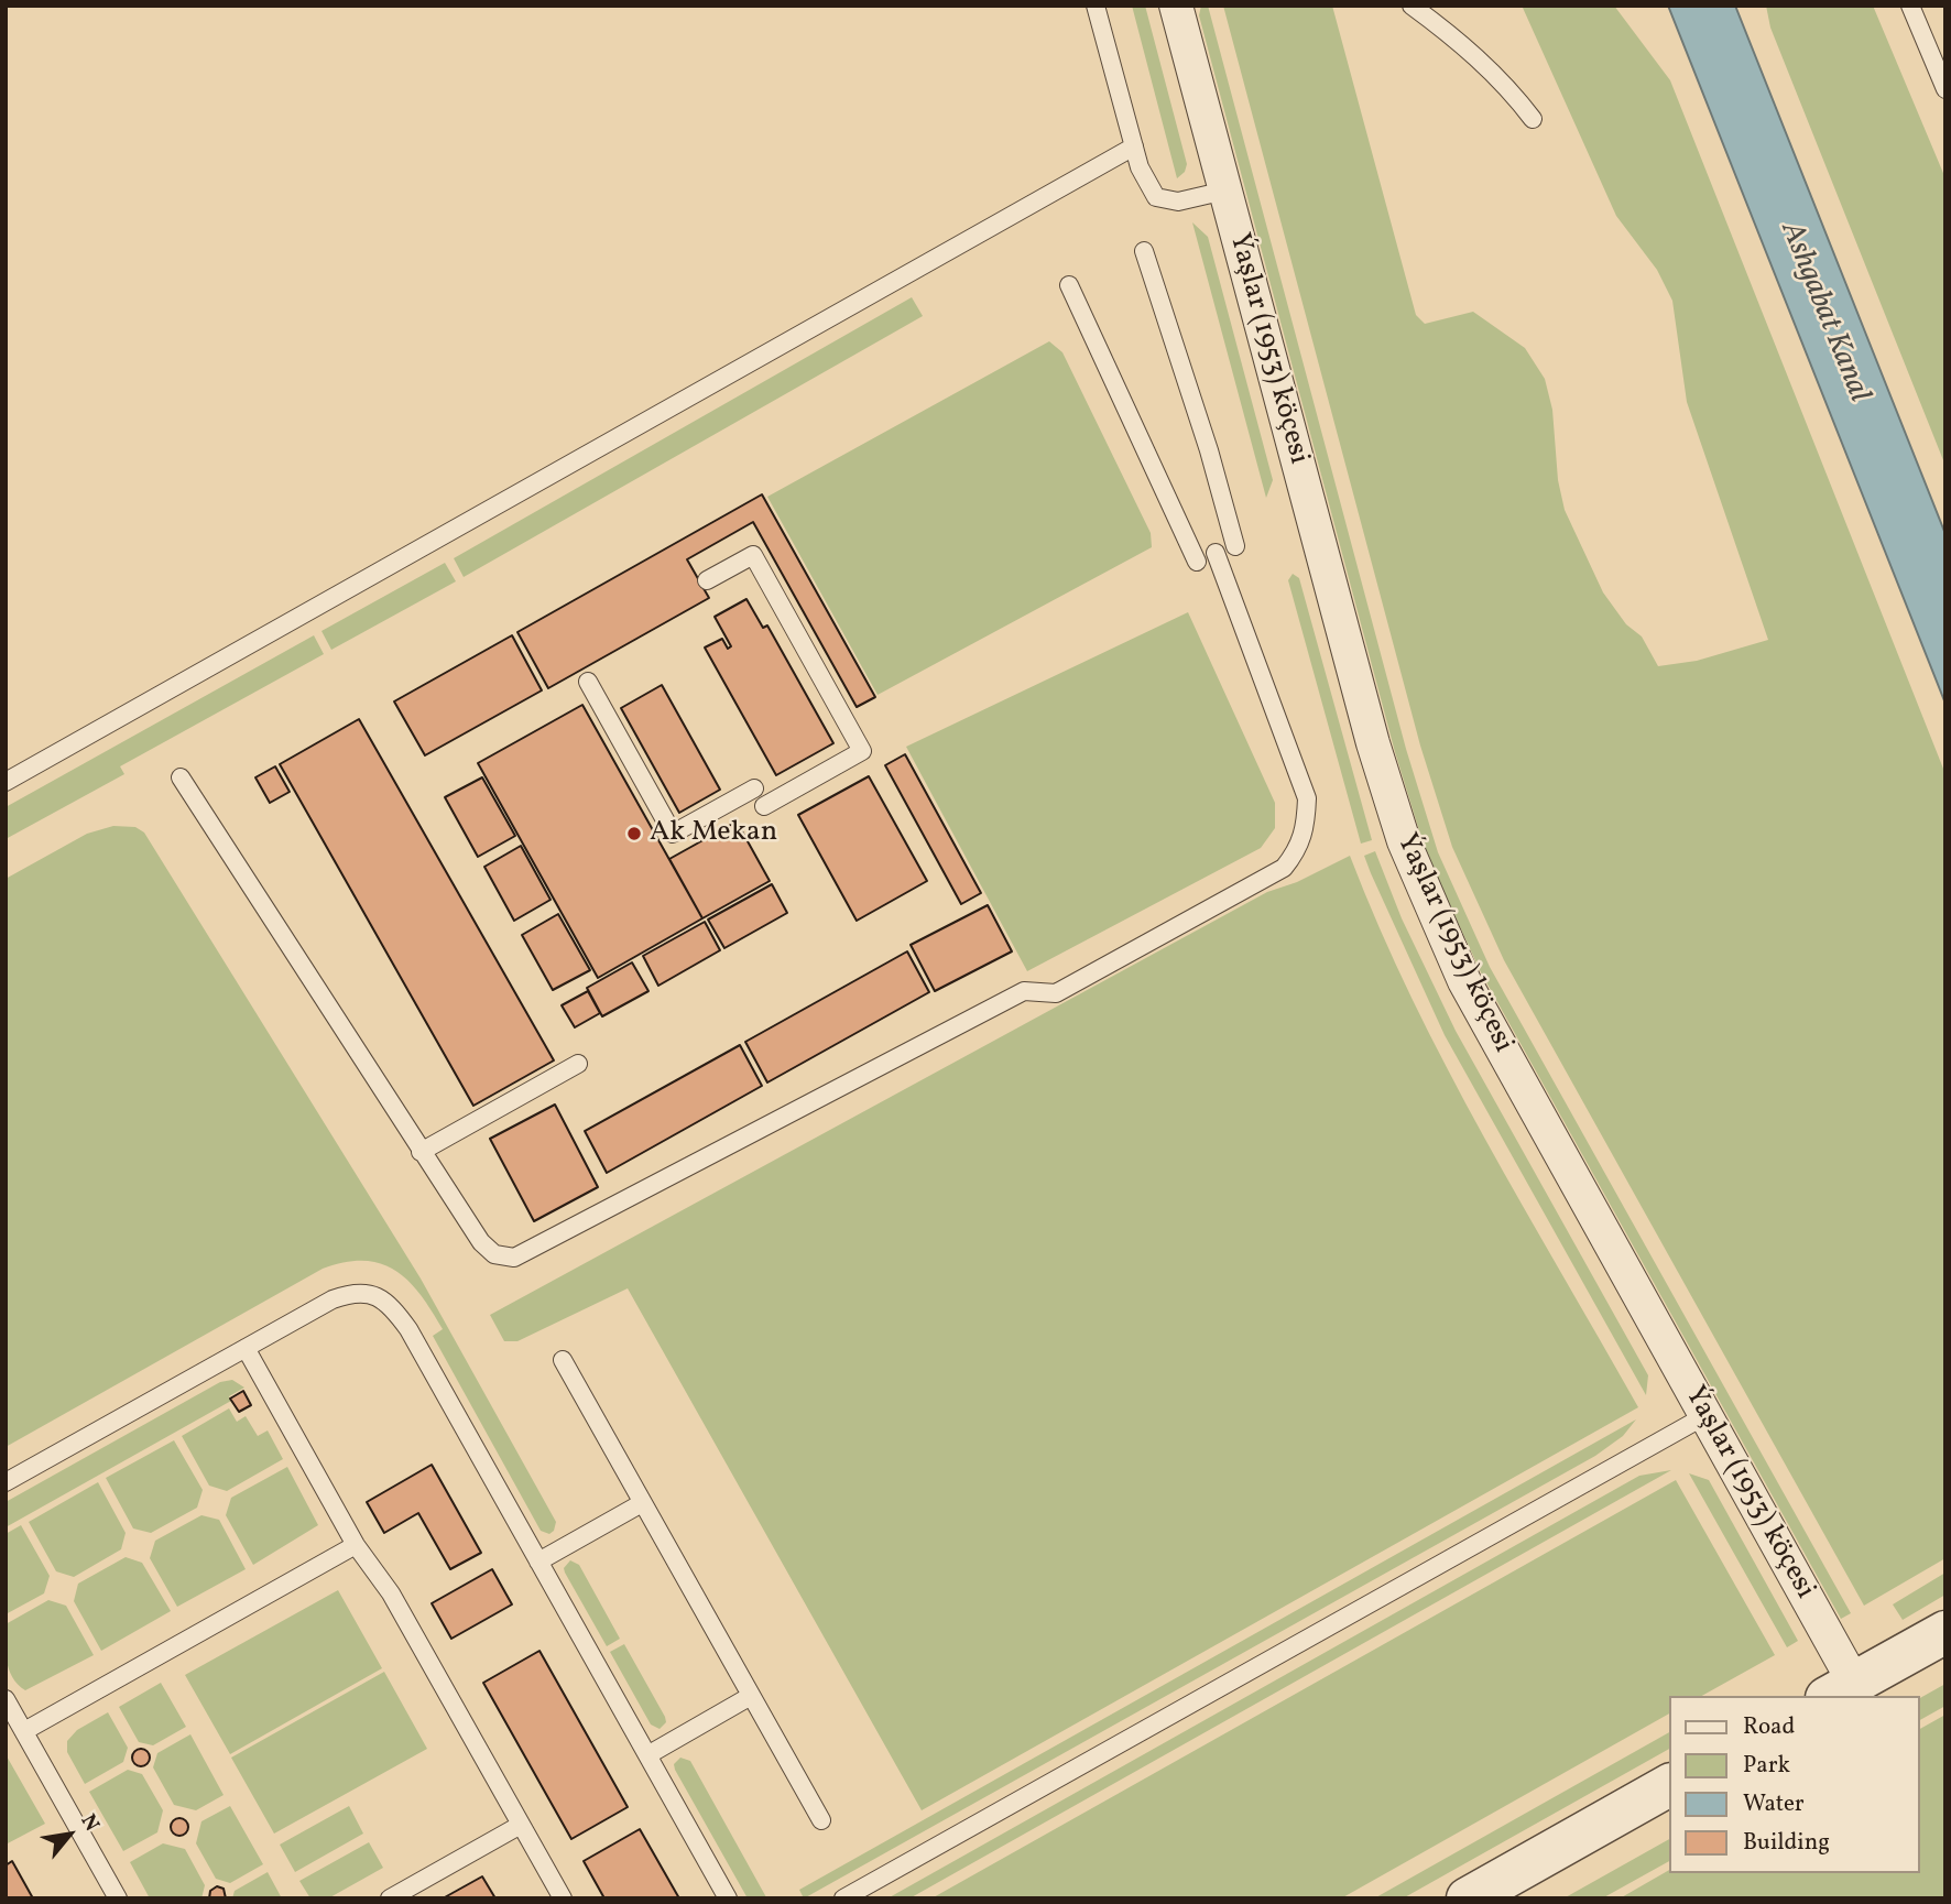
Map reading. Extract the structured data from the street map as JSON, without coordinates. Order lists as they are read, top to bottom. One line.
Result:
{"streets":{"street":["Ýaşlar (1953) köçesi"]},"water":["Ashgabat Kanal"],"places":["Ak Mekan"],"legend":["Road","Park","Water","Building"],"north":"top right"}
